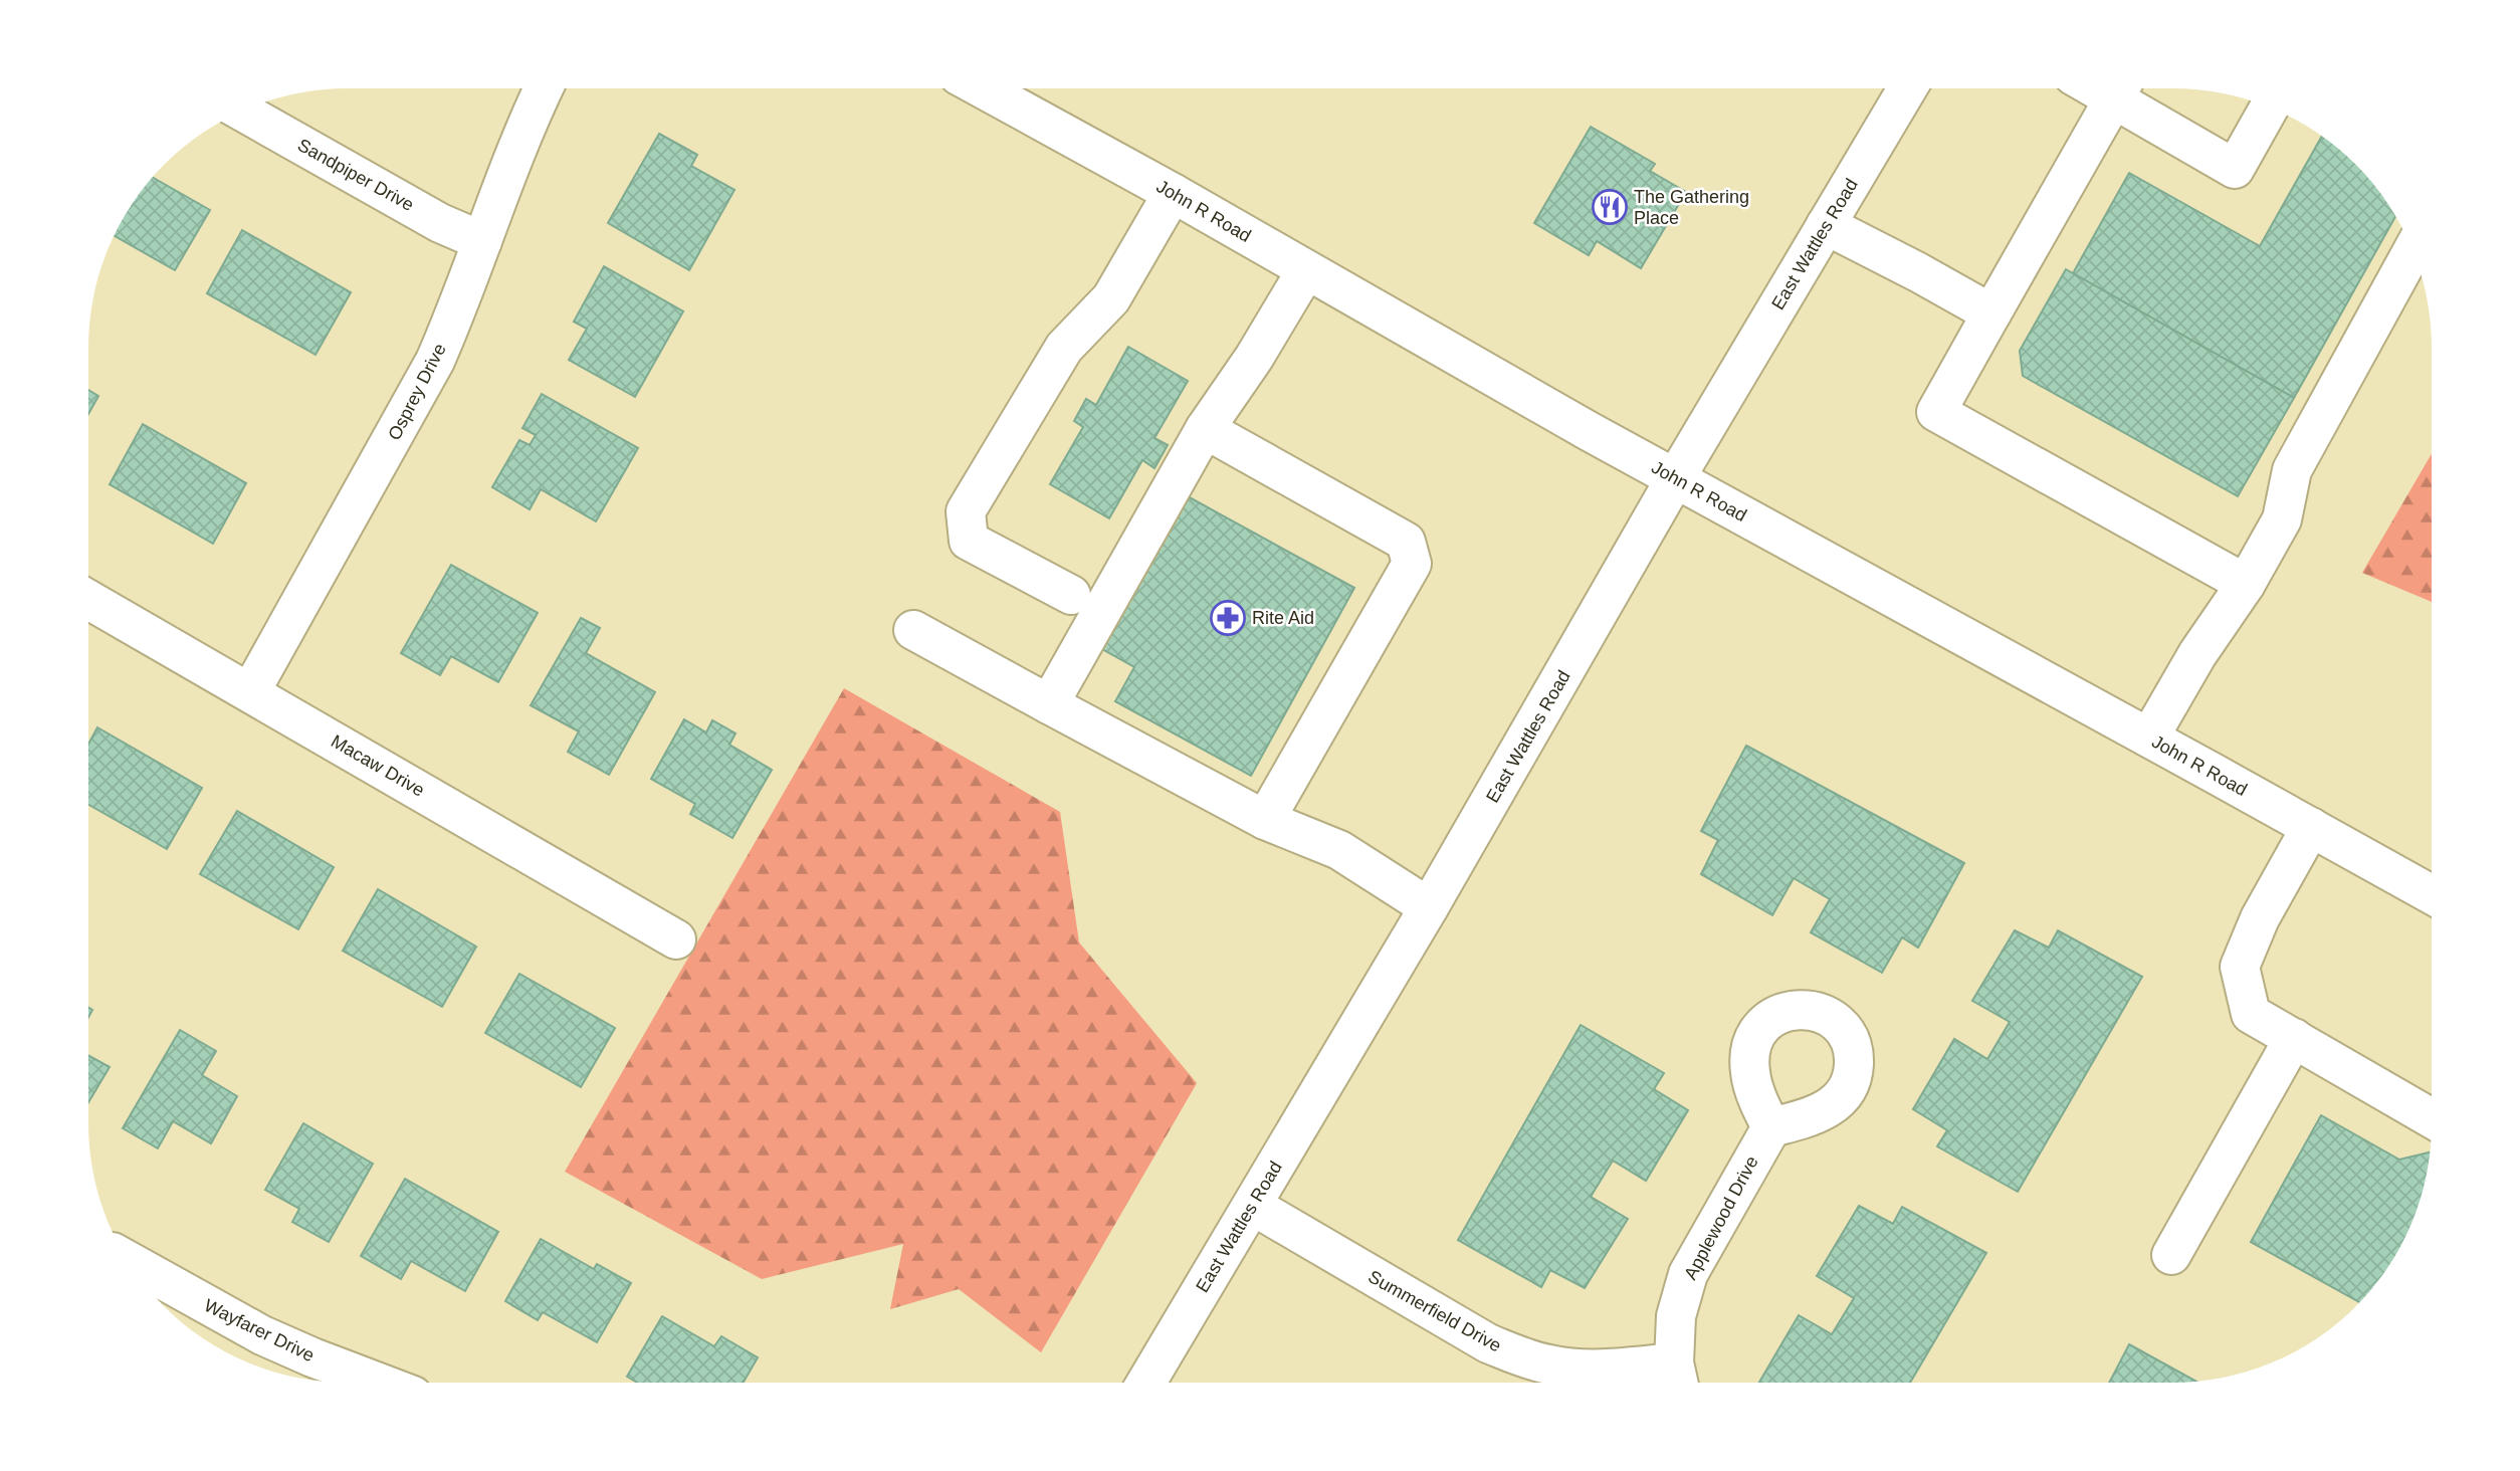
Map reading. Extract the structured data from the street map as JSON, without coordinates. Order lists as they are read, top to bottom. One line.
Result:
{"streets":{"main road":["Sandpiper Drive","John R Road","East Wattles Road","Osprey Drive","Macaw Drive","Applewood Drive","Summerfield Drive","Wayfarer Drive"]},"crossings":[["Sandpiper Drive","Osprey Drive"],["John R Road","East Wattles Road"],["East Wattles Road","Summerfield Drive"],["Osprey Drive","Macaw Drive"],["Applewood Drive","Summerfield Drive"]],"places":{"restaurant":["The Gathering Place"],"pharmacy":["Rite Aid"]}}
